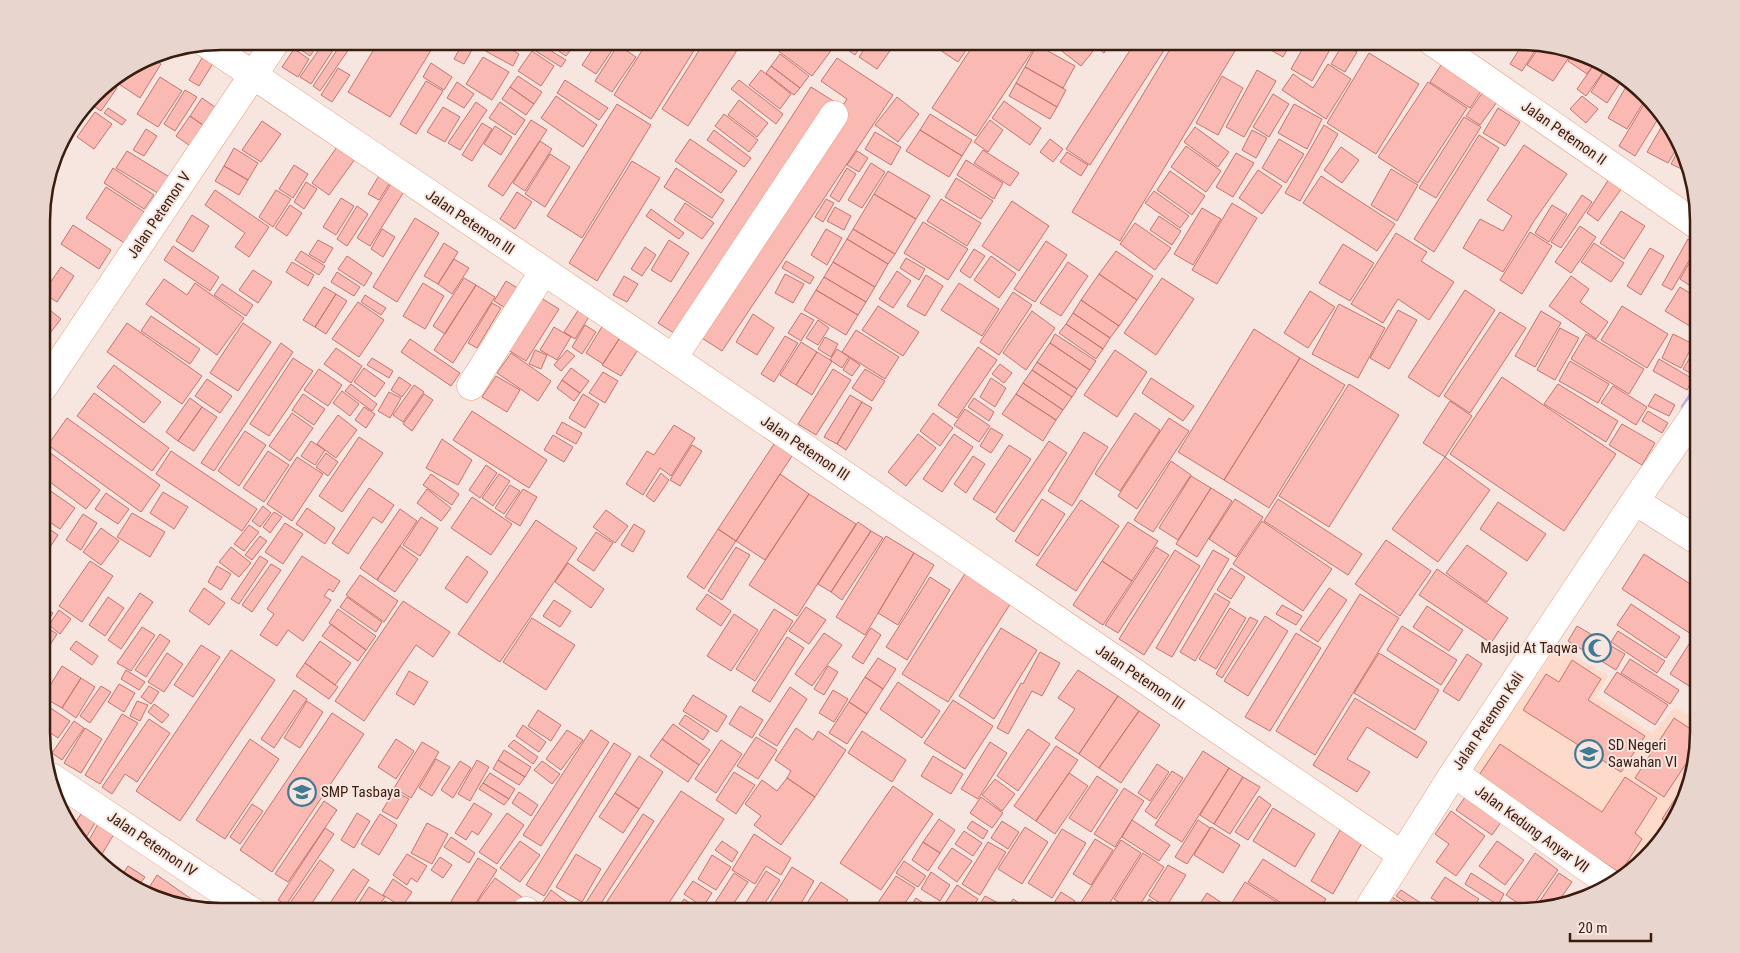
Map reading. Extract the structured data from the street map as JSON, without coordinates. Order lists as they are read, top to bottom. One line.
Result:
{"streets":{"street":["Jalan Petemon II","Jalan Petemon V","Jalan Petemon III","Jalan Petemon Kali","Jalan Kedung Anyar VII","Jalan Petemon IV"]},"crossings":[["Jalan Petemon V","Jalan Petemon III"],["Jalan Petemon III","Jalan Petemon Kali"],["Jalan Petemon Kali","Jalan Kedung Anyar VII"]],"places":{"mosque":["Masjid At Taqwa"],"school or university":["SD Negeri Sawahan VI","SMP Tasbaya"]},"scale_bar":"20 m"}
